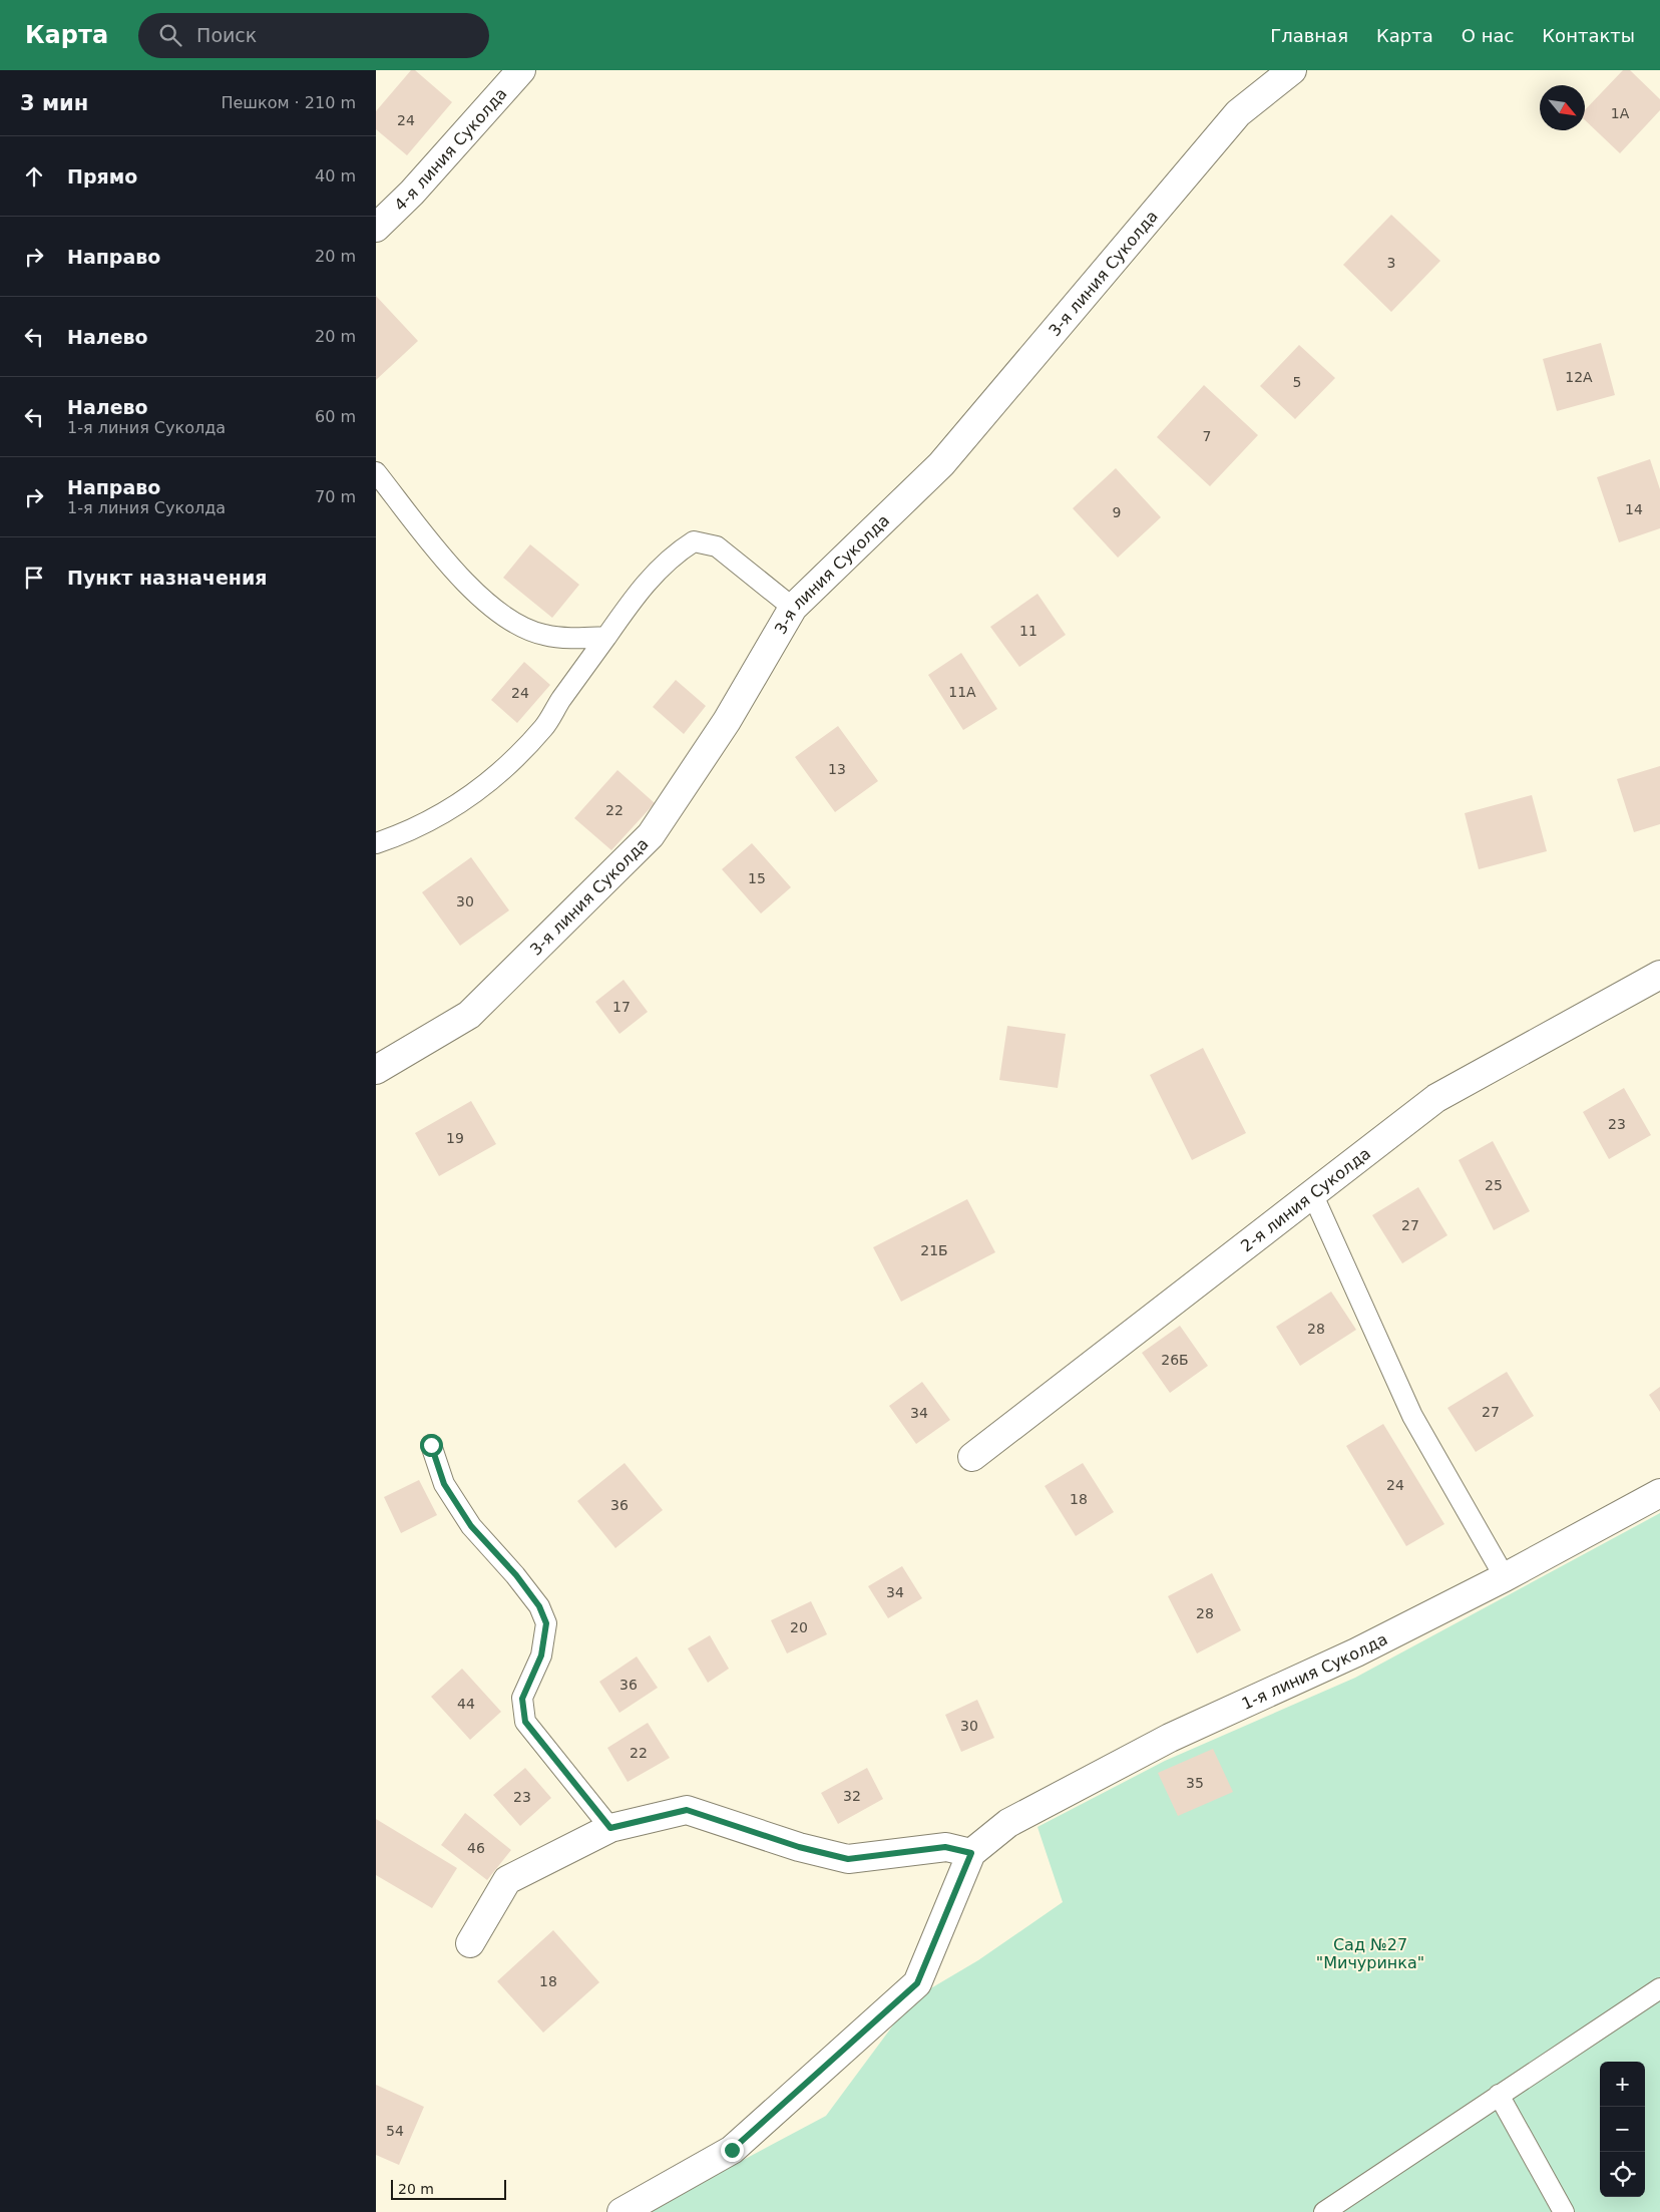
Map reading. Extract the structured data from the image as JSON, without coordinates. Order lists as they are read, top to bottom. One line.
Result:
{"streets":{"street":["4-я линия Суколда","3-я линия Суколда","2-я линия Суколда","1-я линия Суколда"]},"parks":["Сад №27 \"Мичуринка\""],"house_numbers":["1А","24","3","12А","5","7","14","9","11","11А","24","13","22","15","30","17","23","19","25","27","21Б","28","26Б","27","34","24","18","36","34","28","20","36","44","30","22","35","32","23","46","18","54"],"scale_bar":"20 m","north":"bottom right","page":{"header":"Карта","search":"Поиск","nav":["Главная","Карта","О нас","Контакты"],"heading":["3 мин","Пешком · 210 m"],"list":[["Прямо","40 m"],["Направо","20 m"],["Налево","20 m"],["Налево","1-я линия Суколда","60 m"],["Направо","1-я линия Суколда","70 m"],"Пункт назначения"],"map_buttons":["+","−"],"scale":"20 m"}}
